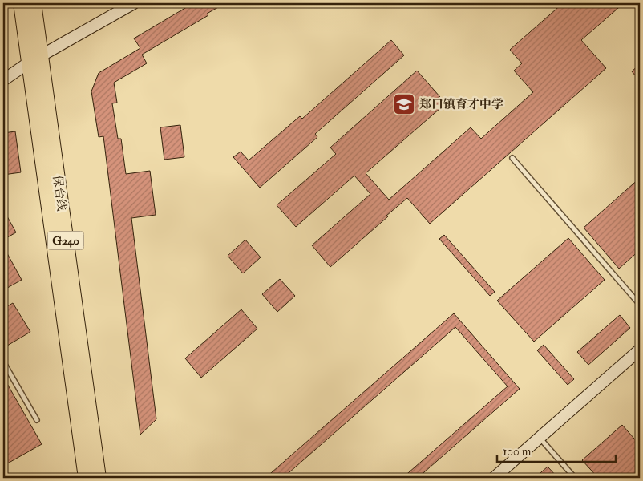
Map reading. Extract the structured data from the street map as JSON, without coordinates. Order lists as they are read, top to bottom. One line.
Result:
{"streets":{"highway":["保台线","G240"]},"places":{"school or university":["郑口镇育才中学"]},"scale_bar":"100 m"}
